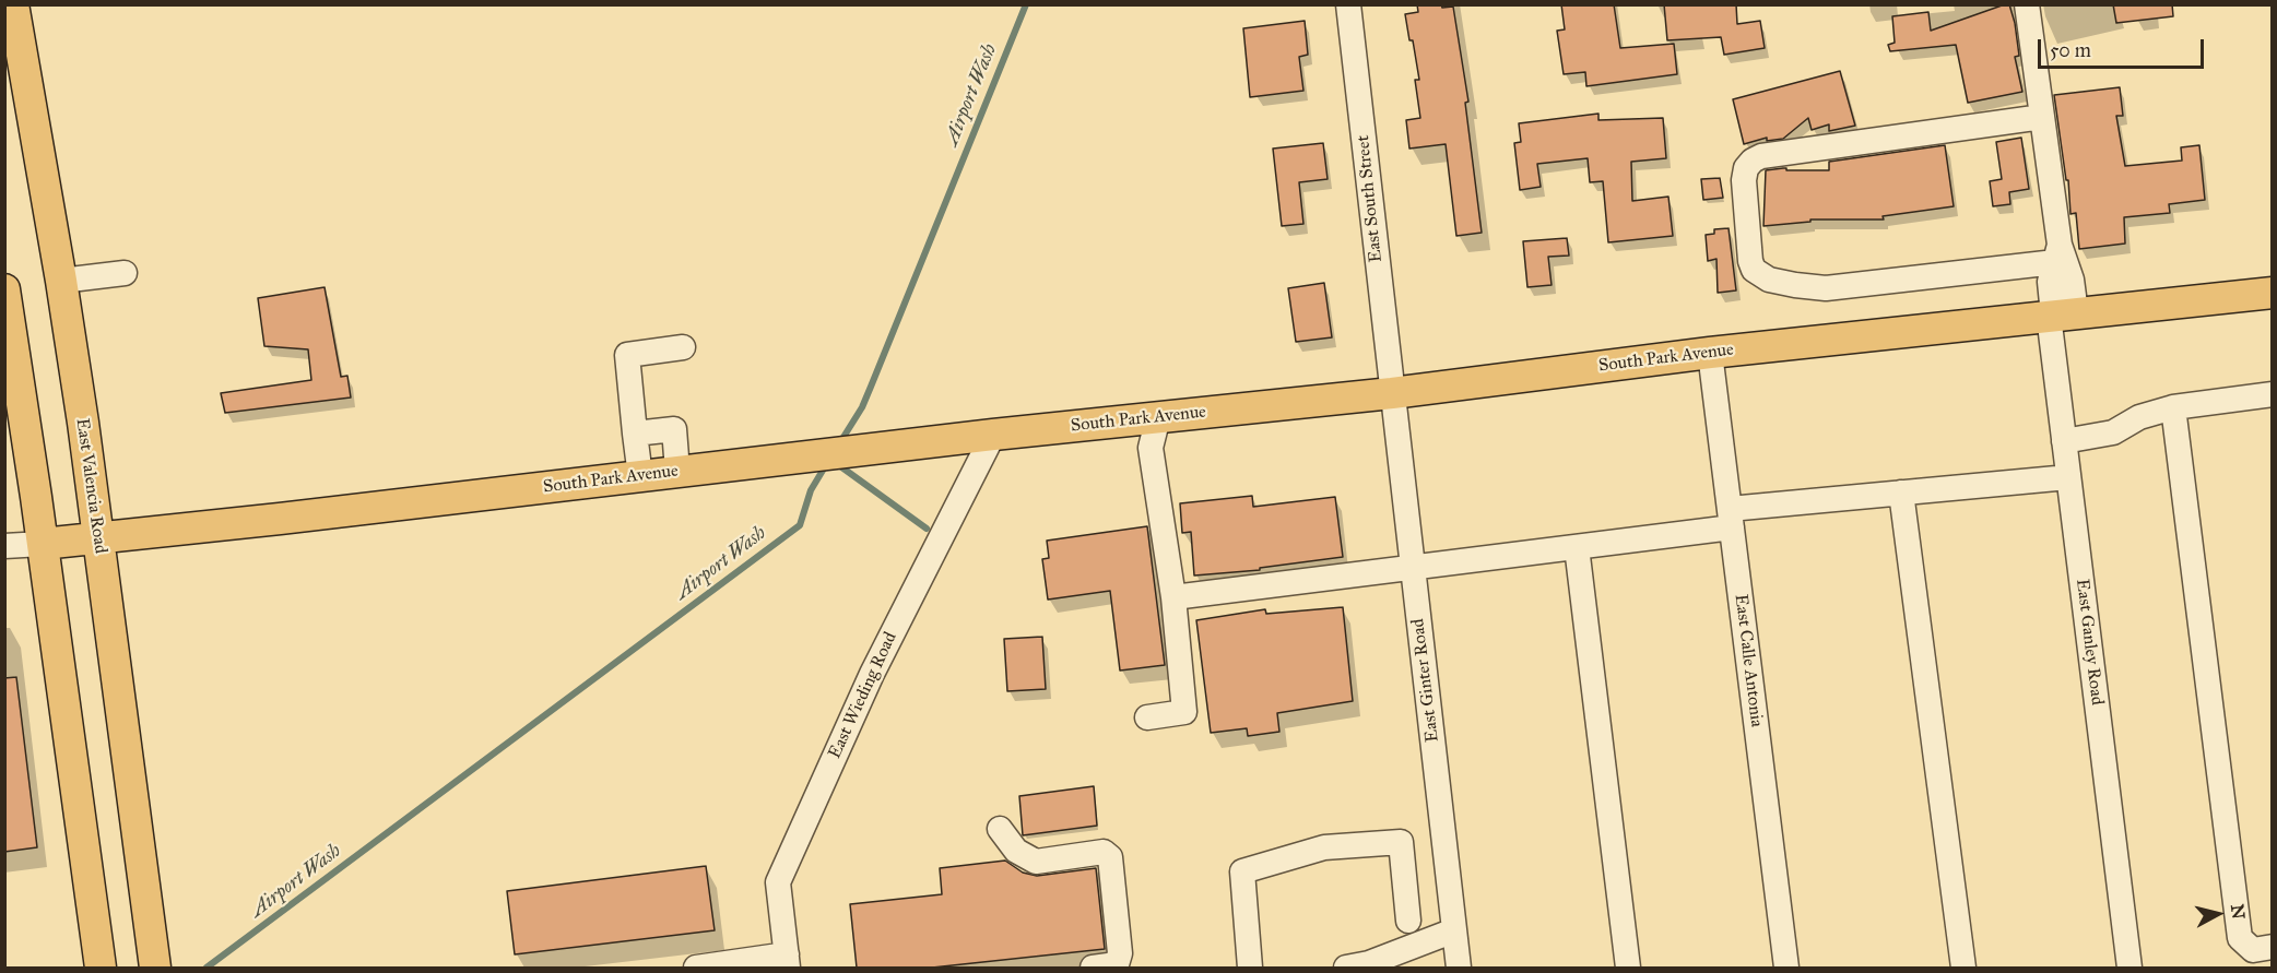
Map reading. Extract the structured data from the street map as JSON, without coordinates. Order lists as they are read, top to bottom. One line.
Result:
{"streets":{"main road":["South Park Avenue","East Valencia Road"],"street":["East South Street","East Ganley Road","East Calle Antonia","East Ginter Road","East Wieding Road"]},"crossings":[["East South Street","South Park Avenue"],["East South Street","East Ginter Road"],["South Park Avenue","East Valencia Road"],["South Park Avenue","East Ganley Road"],["South Park Avenue","East Calle Antonia"],["South Park Avenue","East Ginter Road"],["South Park Avenue","East Wieding Road"]],"water":["Airport Wash"],"scale_bar":"50 m","north":"right"}
